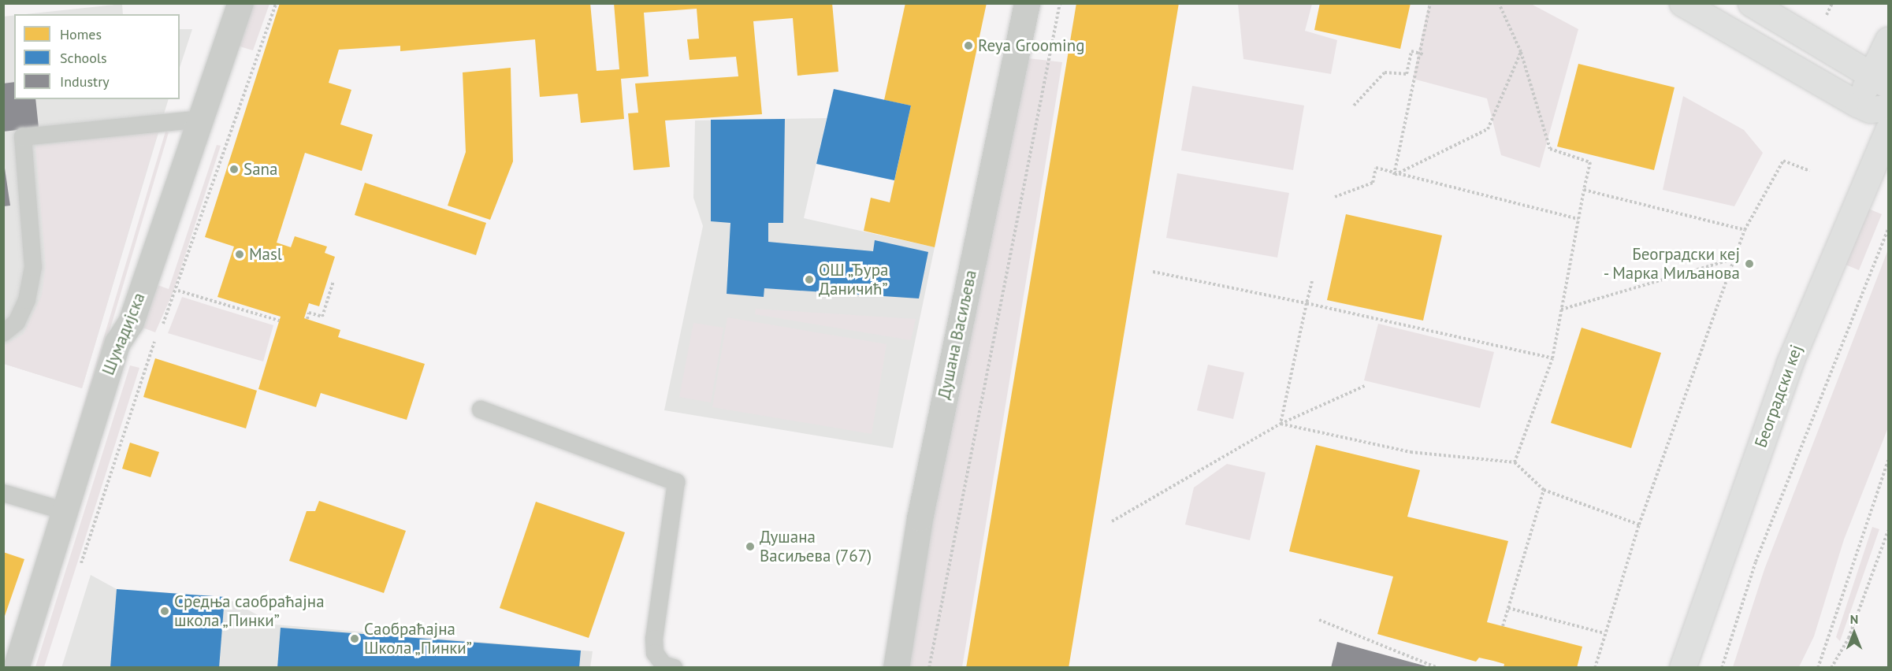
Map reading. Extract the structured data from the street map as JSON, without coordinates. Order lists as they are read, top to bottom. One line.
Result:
{"streets":{"main road":["Београдски кеј"],"street":["Шумадијска","Душана Васиљева"]},"places":["Reya Grooming","Sana","Masl","Београдски кеј - Марка Миљанова","ОШ „Ђура Даничић”","Душана Васиљева (767)","Средња саобраћајна школа „Пинки”","Саобраћајна Школа „Пинки”"],"legend":["Homes","Schools","Industry"],"north":"top"}
